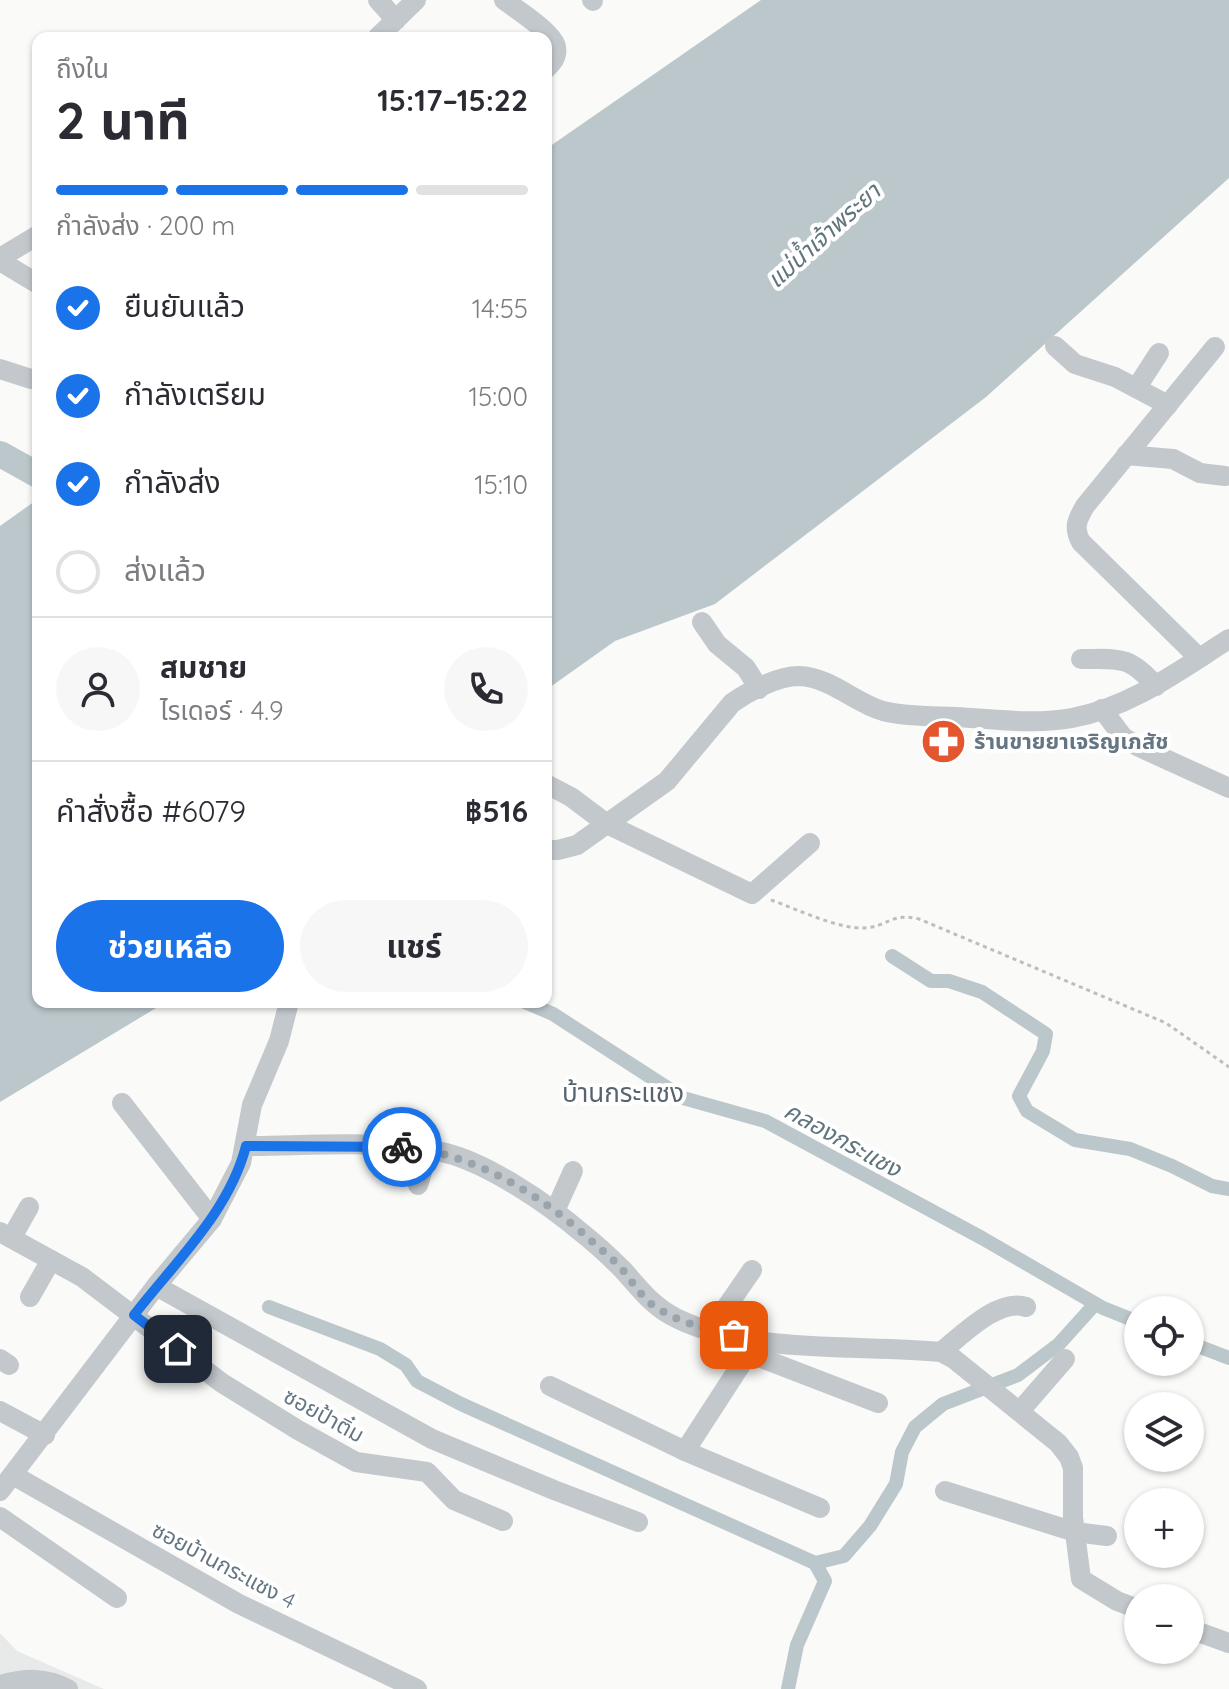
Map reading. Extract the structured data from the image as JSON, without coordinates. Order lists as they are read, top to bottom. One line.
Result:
{"streets":{"street":["ซอยป้าติ๋ม","ซอยบ้านกระแชง 4"]},"districts":["บ้านกระแชง"],"water":["แม่น้ำเจ้าพระยา","คลองกระแชง"],"places":{"pharmacy":["ร้านขายยาเจริญเภสัช"]},"page":{"heading":["2 นาที","ถึงใน","15:17–15:22"],"panel":["สมชาย","ไรเดอร์ · 4.9","คำสั่งซื้อ #6079","฿516"],"bar":"กำลังส่ง · 200 m","list":[["ยืนยันแล้ว","14:55"],["กำลังเตรียม","15:00"],["กำลังส่ง","15:10"],"ส่งแล้ว"],"buttons":["ช่วยเหลือ","แชร์"],"map_buttons":["+","−"]}}
